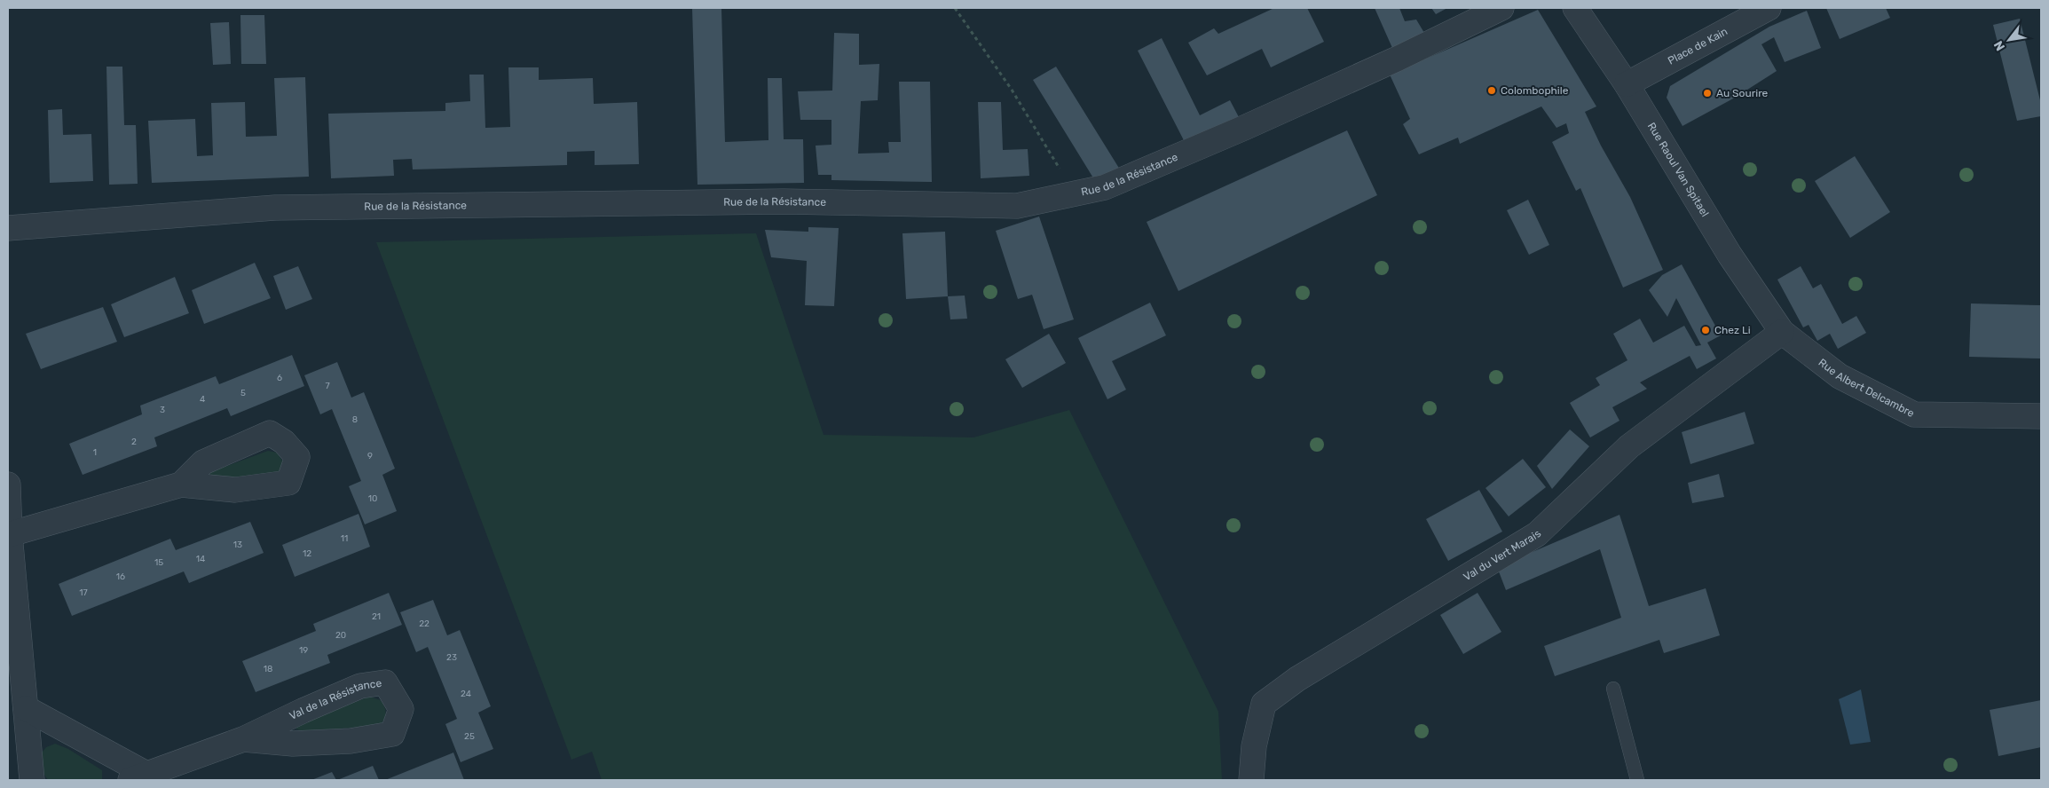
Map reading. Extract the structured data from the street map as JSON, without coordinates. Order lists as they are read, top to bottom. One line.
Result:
{"streets":{"street":["Place de Kain","Rue Raoul Van Spitael","Rue de la Résistance","Rue Albert Delcambre","Val du Vert Marais","Val de la Résistance"]},"crossings":[["Place de Kain","Rue Raoul Van Spitael"],["Rue Raoul Van Spitael","Rue Albert Delcambre"],["Rue Raoul Van Spitael","Val du Vert Marais"],["Rue Albert Delcambre","Val du Vert Marais"]],"places":["Colombophile","Au Sourire","Chez Li"],"house_numbers":["6","7","5","4","3","8","2","1","9","10","11","13","12","14","15","16","17","21","22","20","19","23","18","24","25"],"north":"bottom left"}
